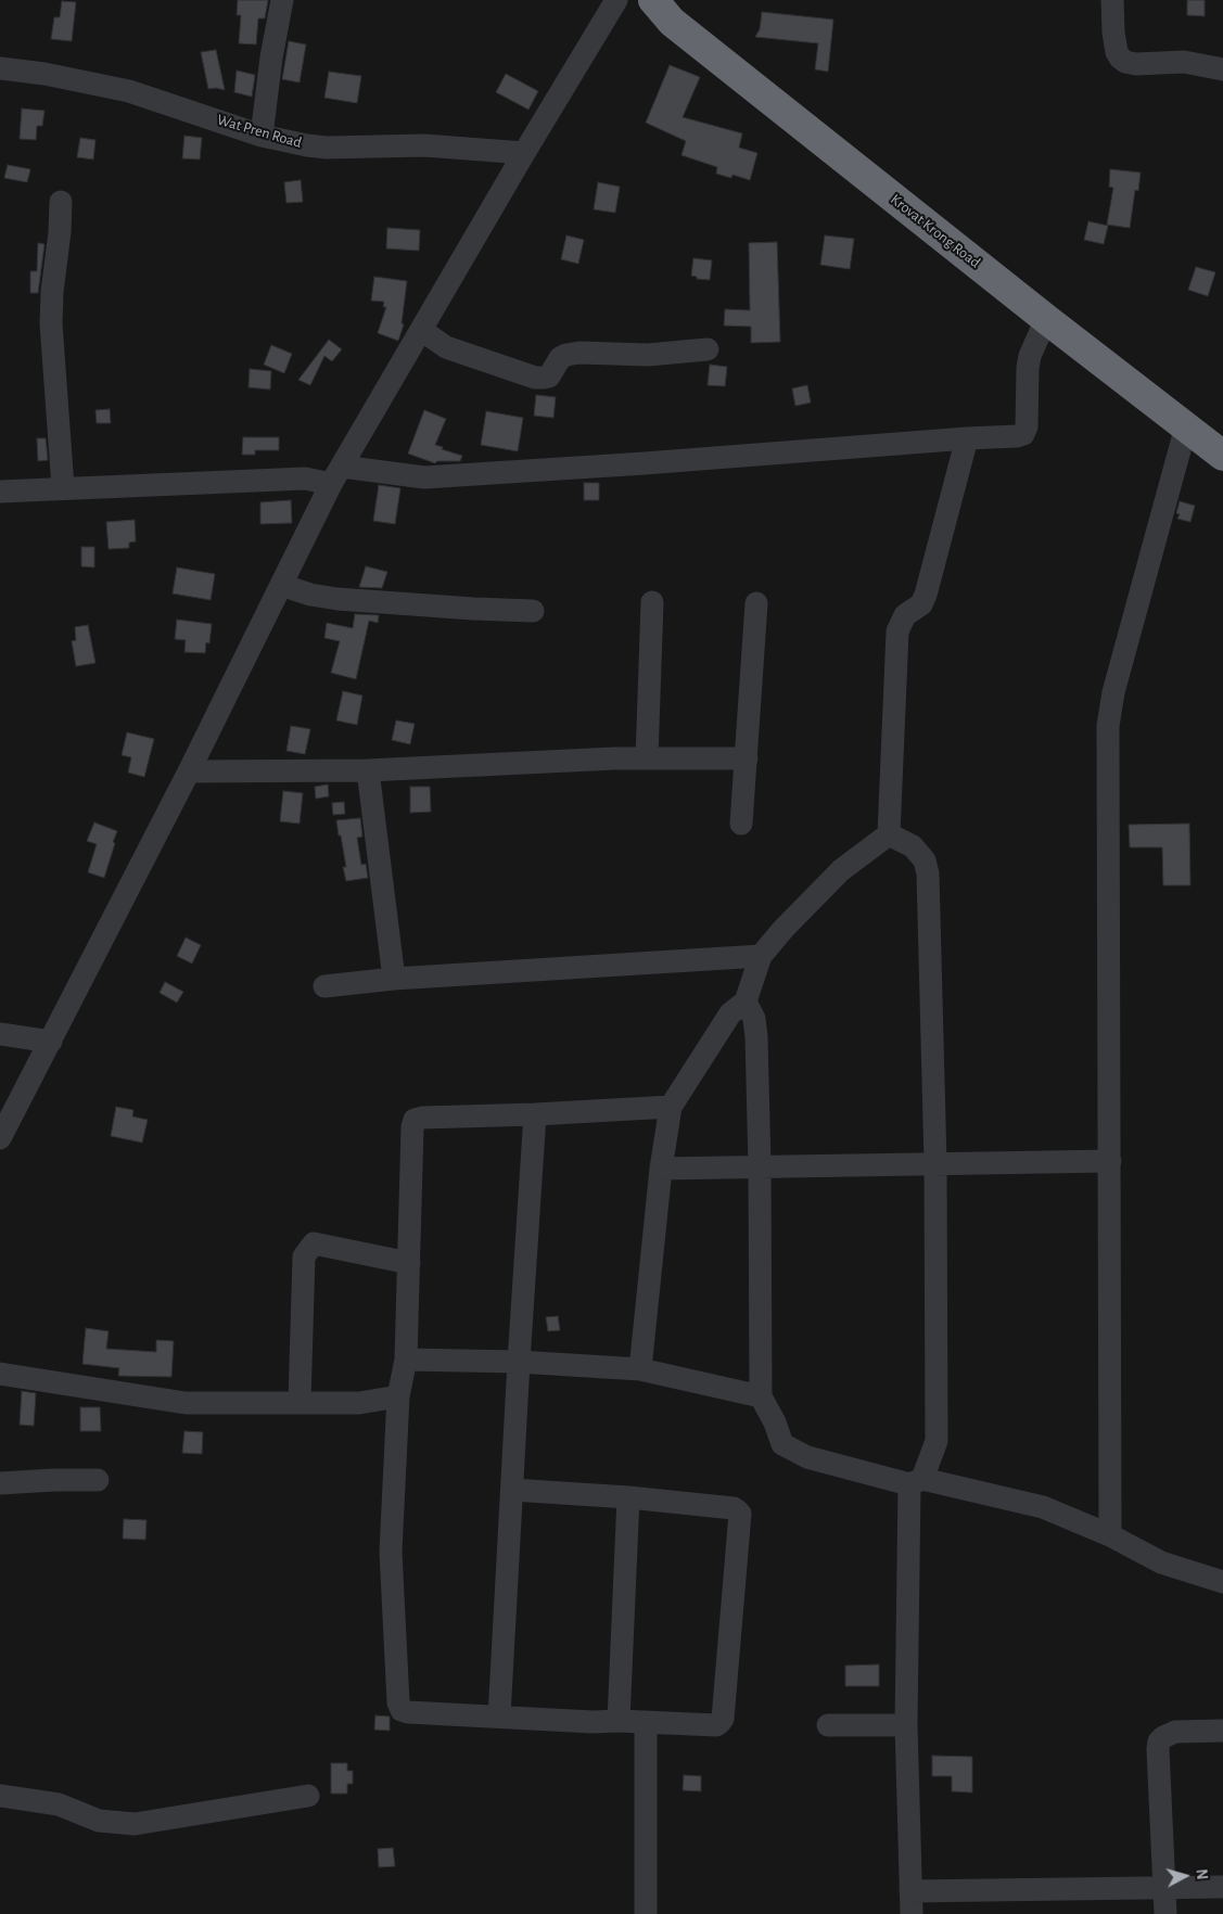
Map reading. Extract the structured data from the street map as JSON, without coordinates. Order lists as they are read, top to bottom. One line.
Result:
{"streets":{"highway":["Krovat Krong Road"],"street":["Wat Pren Road"]},"north":"right"}
